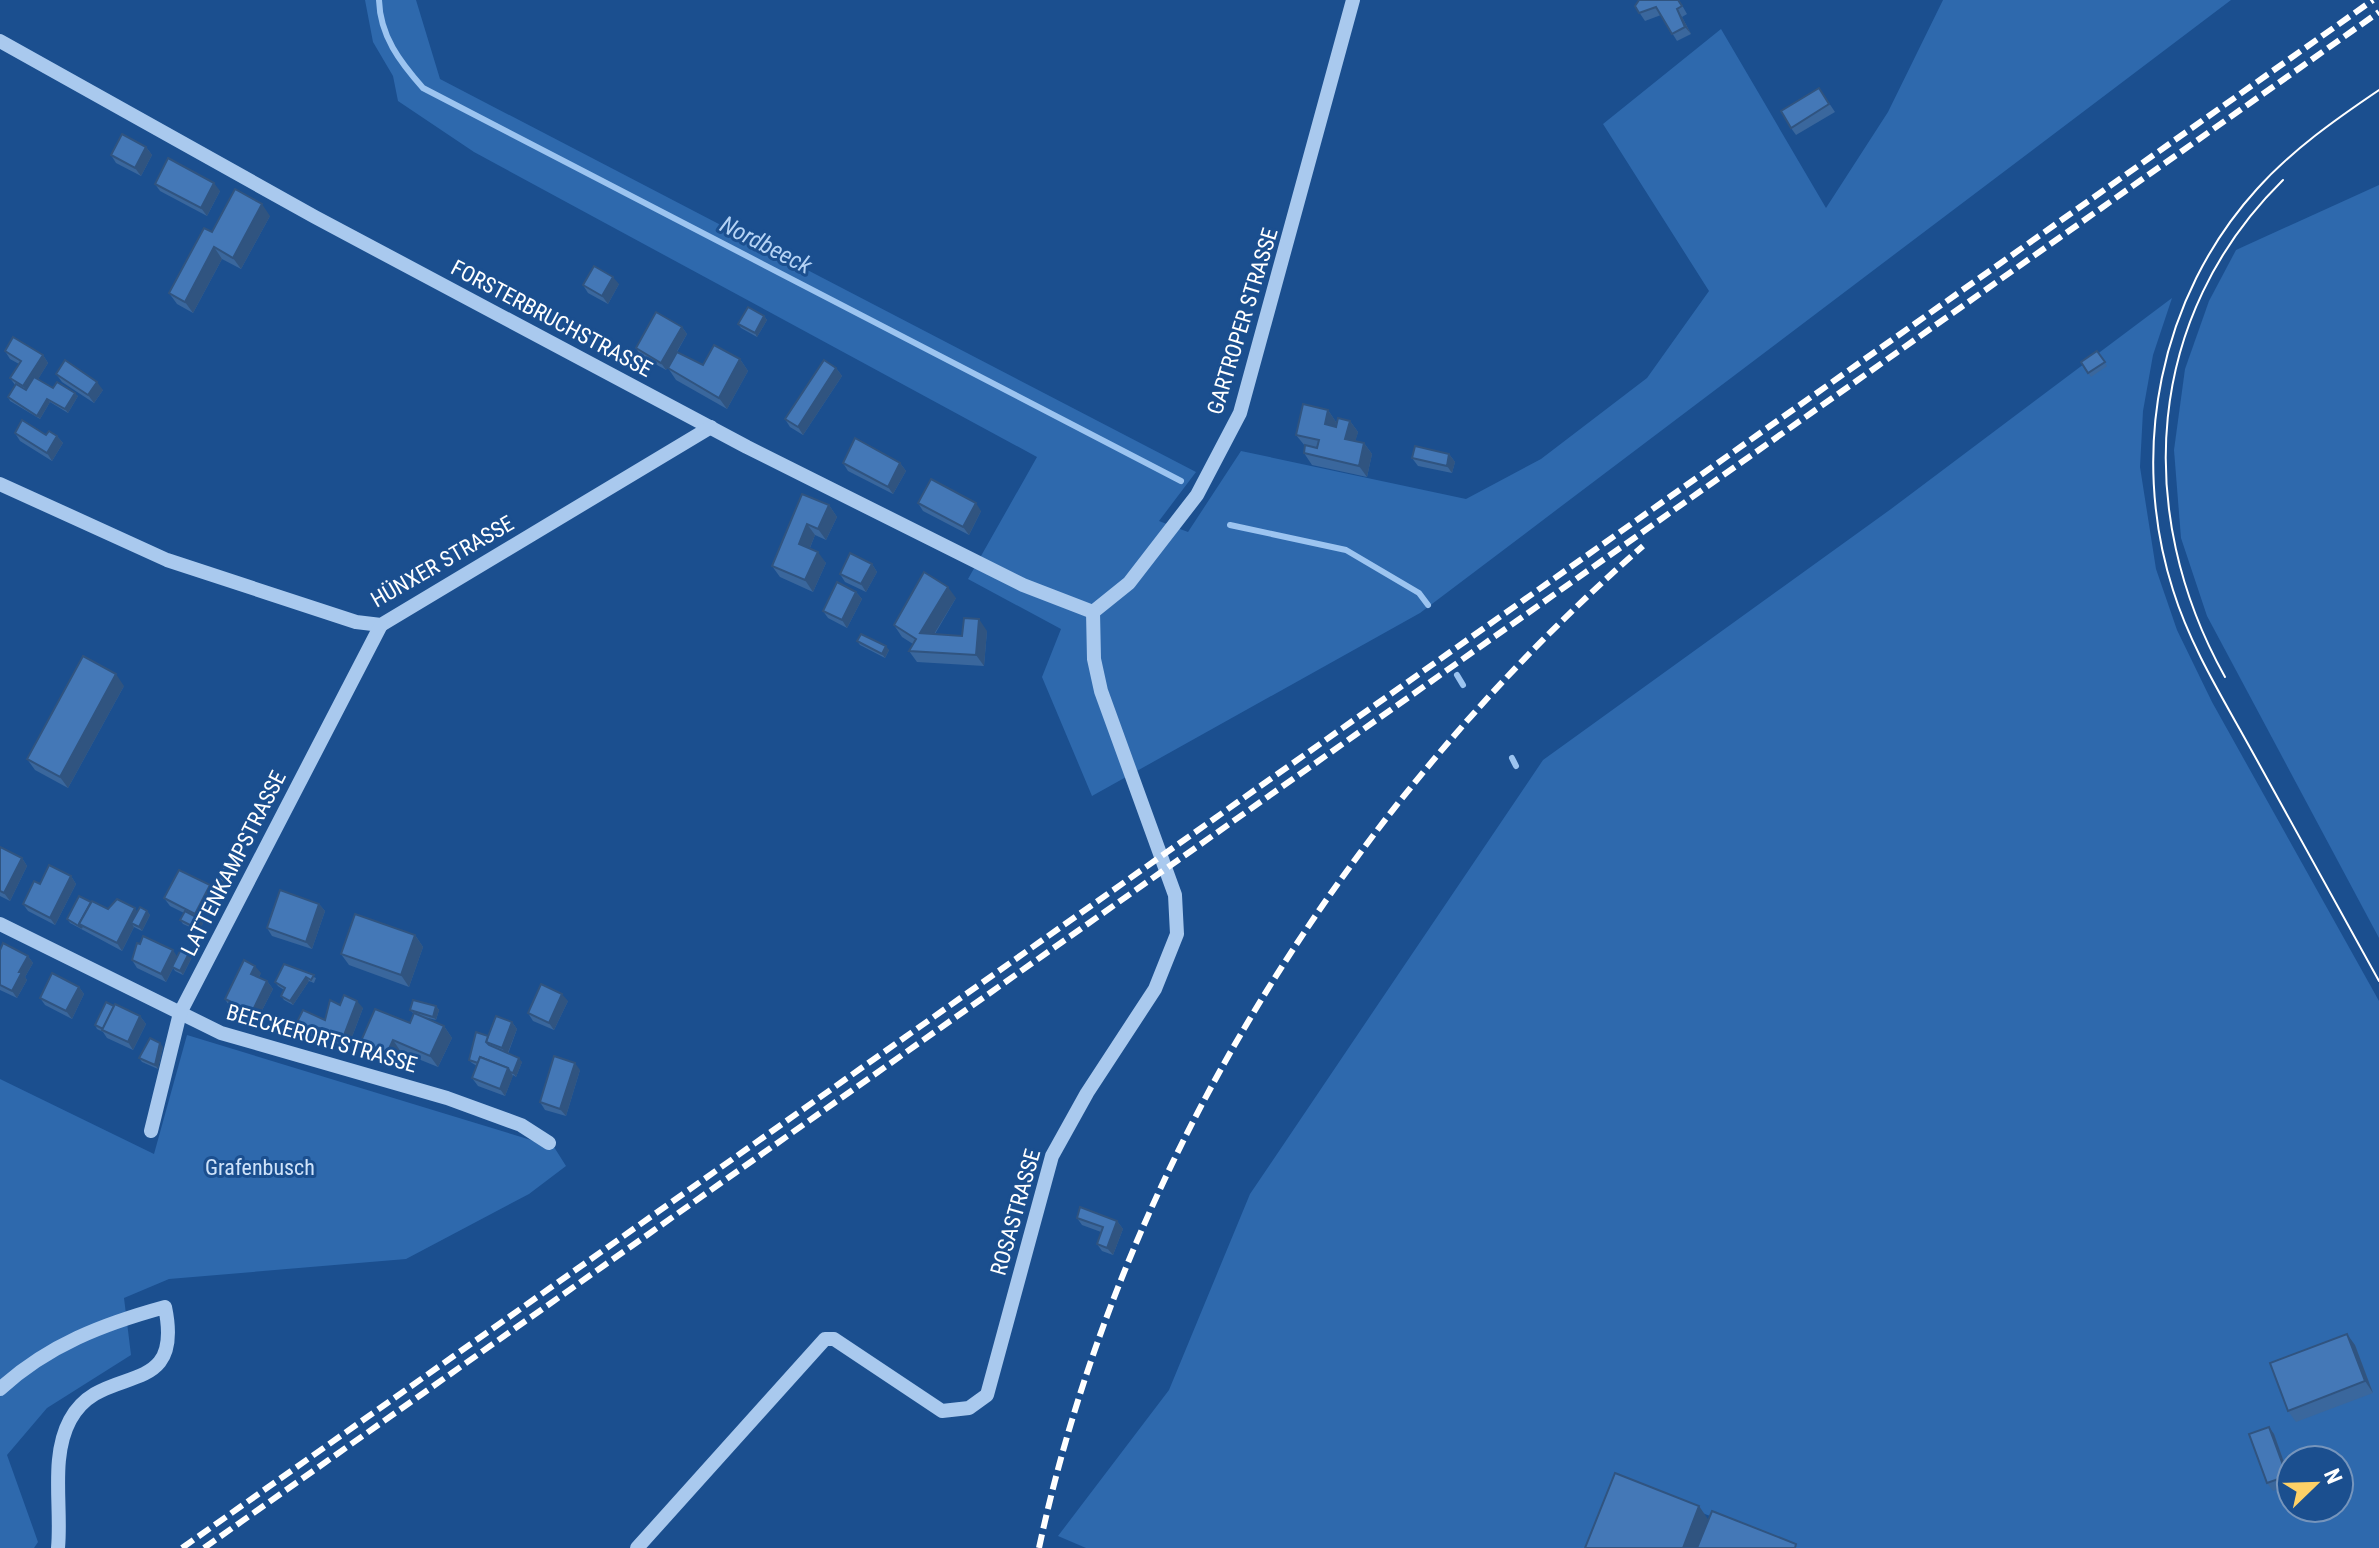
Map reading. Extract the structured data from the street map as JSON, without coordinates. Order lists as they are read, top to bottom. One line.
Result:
{"streets":{"street":["FORSTERBRUCHSTRASSE","GARTROPER STRASSE","HÜNXER STRASSE","LATTENKAMPSTRASSE","BEECKERORTSTRASSE","ROSASTRASSE"]},"crossings":[["FORSTERBRUCHSTRASSE","GARTROPER STRASSE"],["FORSTERBRUCHSTRASSE","HÜNXER STRASSE"],["FORSTERBRUCHSTRASSE","ROSASTRASSE"],["GARTROPER STRASSE","ROSASTRASSE"],["HÜNXER STRASSE","LATTENKAMPSTRASSE"],["LATTENKAMPSTRASSE","BEECKERORTSTRASSE"]],"water":["Nordbeeck"],"parks":["Grafenbusch"],"north":"top right"}
